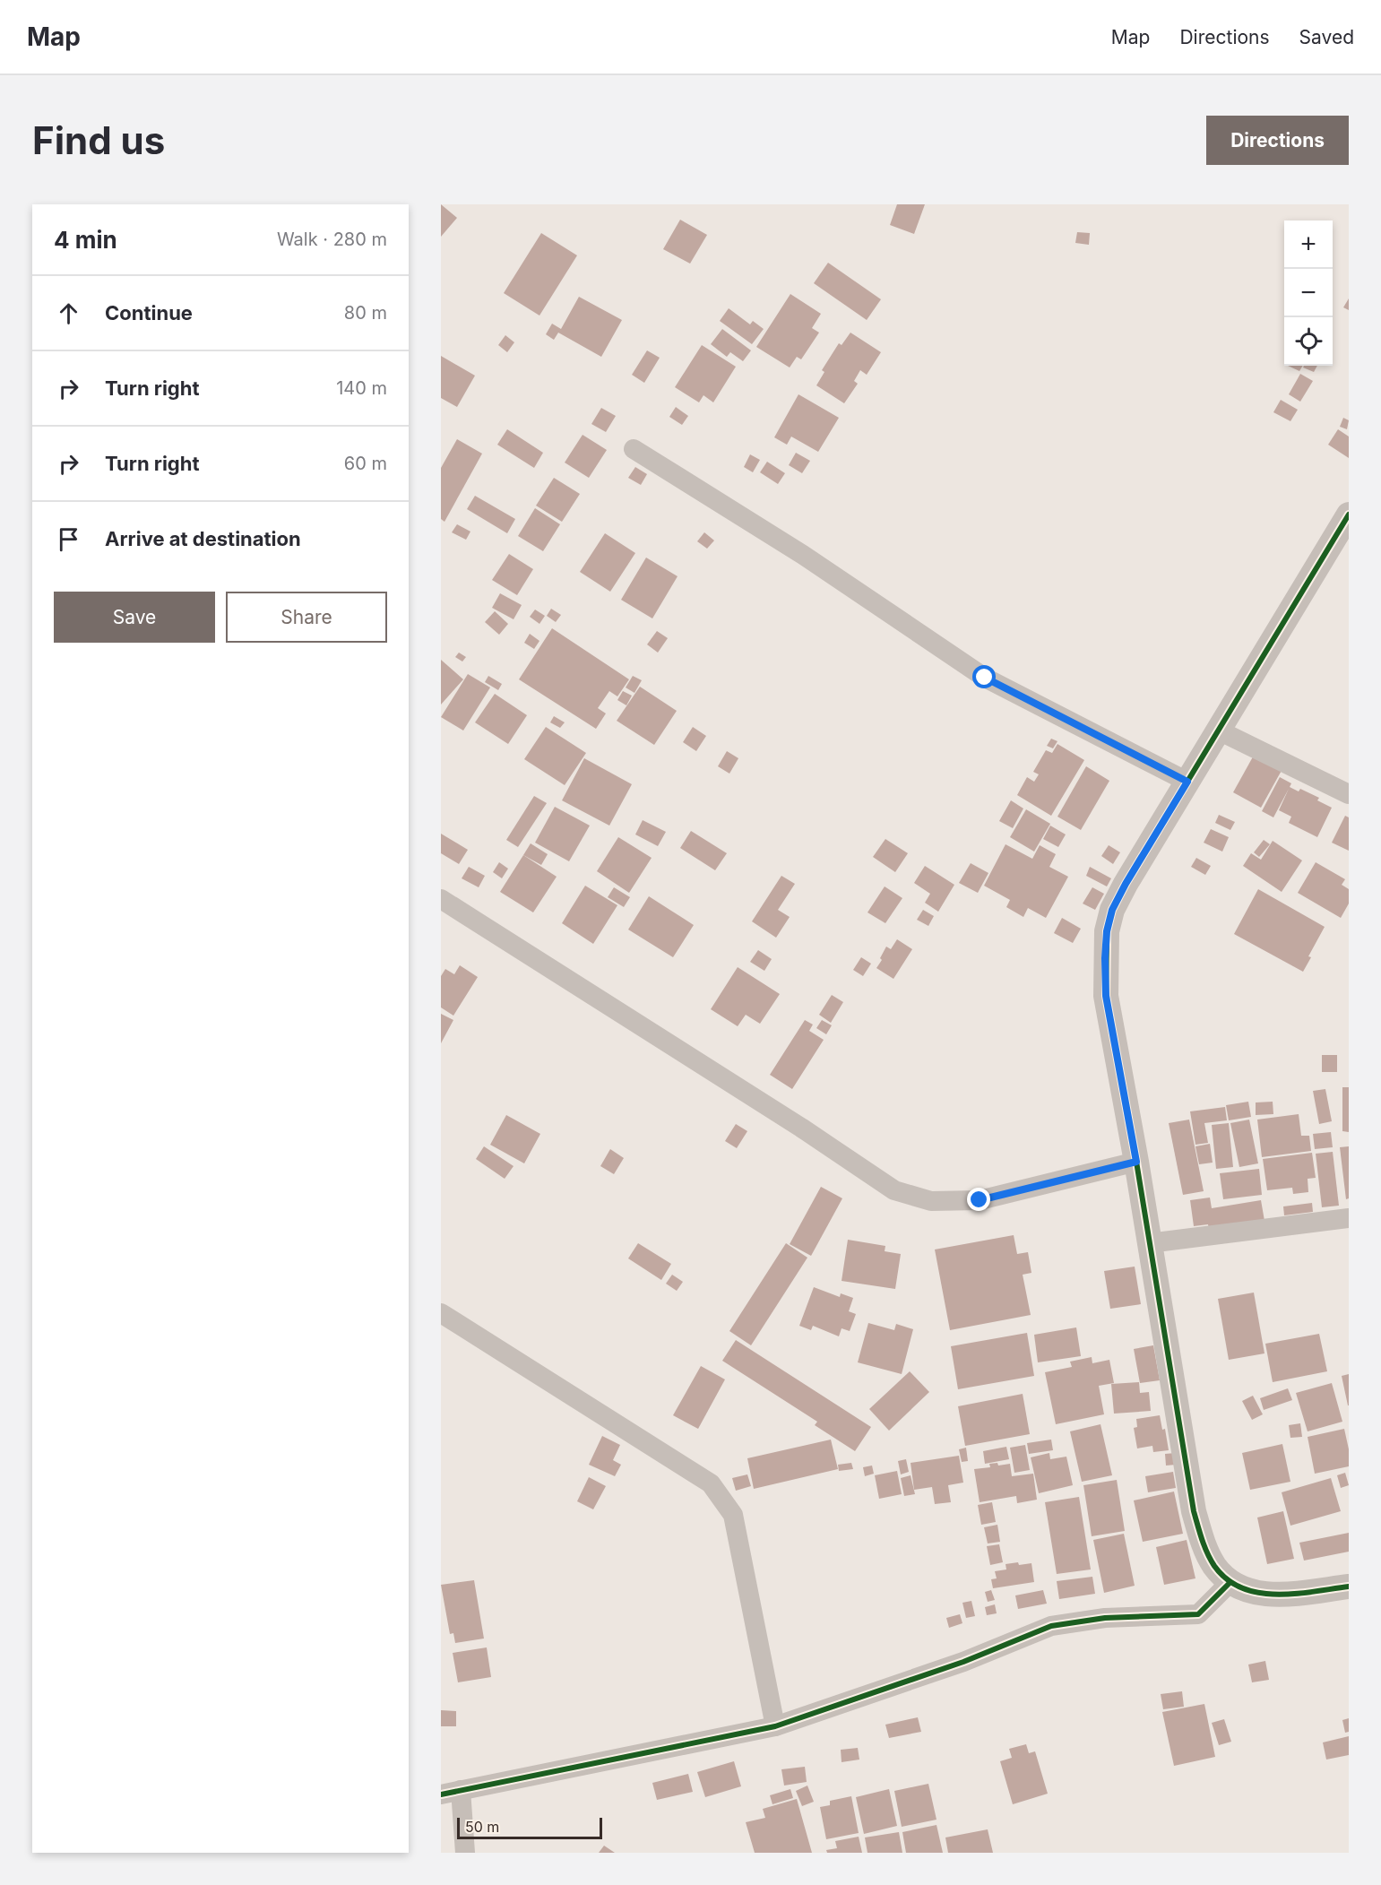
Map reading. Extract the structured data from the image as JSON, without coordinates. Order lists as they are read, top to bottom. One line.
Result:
{"scale_bar":"50 m","page":{"header":"Map","nav":["Map","Directions","Saved"],"buttons":["Directions",["Save","Share"]],"title":"Find us","heading":["4 min","Walk · 280 m"],"map_buttons":["+","−"],"list":[["Continue","80 m"],["Turn right","140 m"],["Turn right","60 m"],"Arrive at destination"],"scale":"50 m"}}
